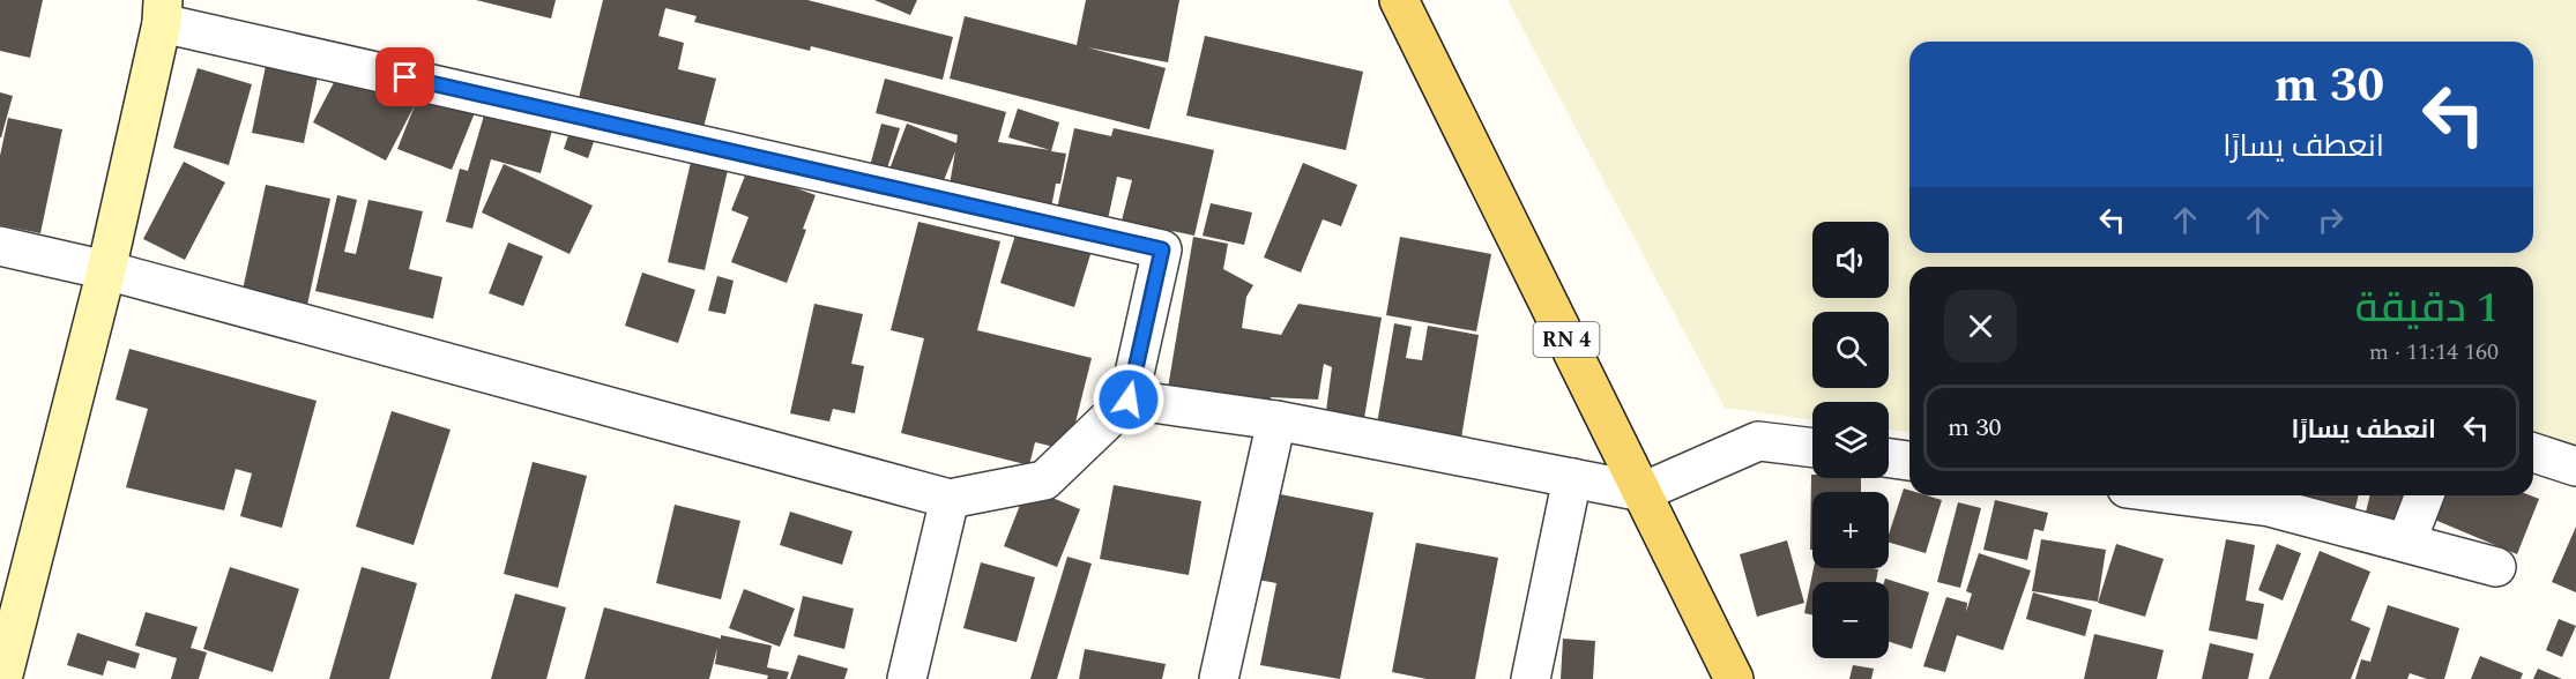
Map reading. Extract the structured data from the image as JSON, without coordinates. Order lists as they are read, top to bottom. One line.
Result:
{"streets":{"main road":["RN 4"]},"page":{"turn":["30 m","انعطف يسارًا"],"map_buttons":["+","−"],"heading":["1 دقيقة","160 m · 11:14"],"list":[{"name":"انعطف يسارًا","value":"30 m"}]}}
